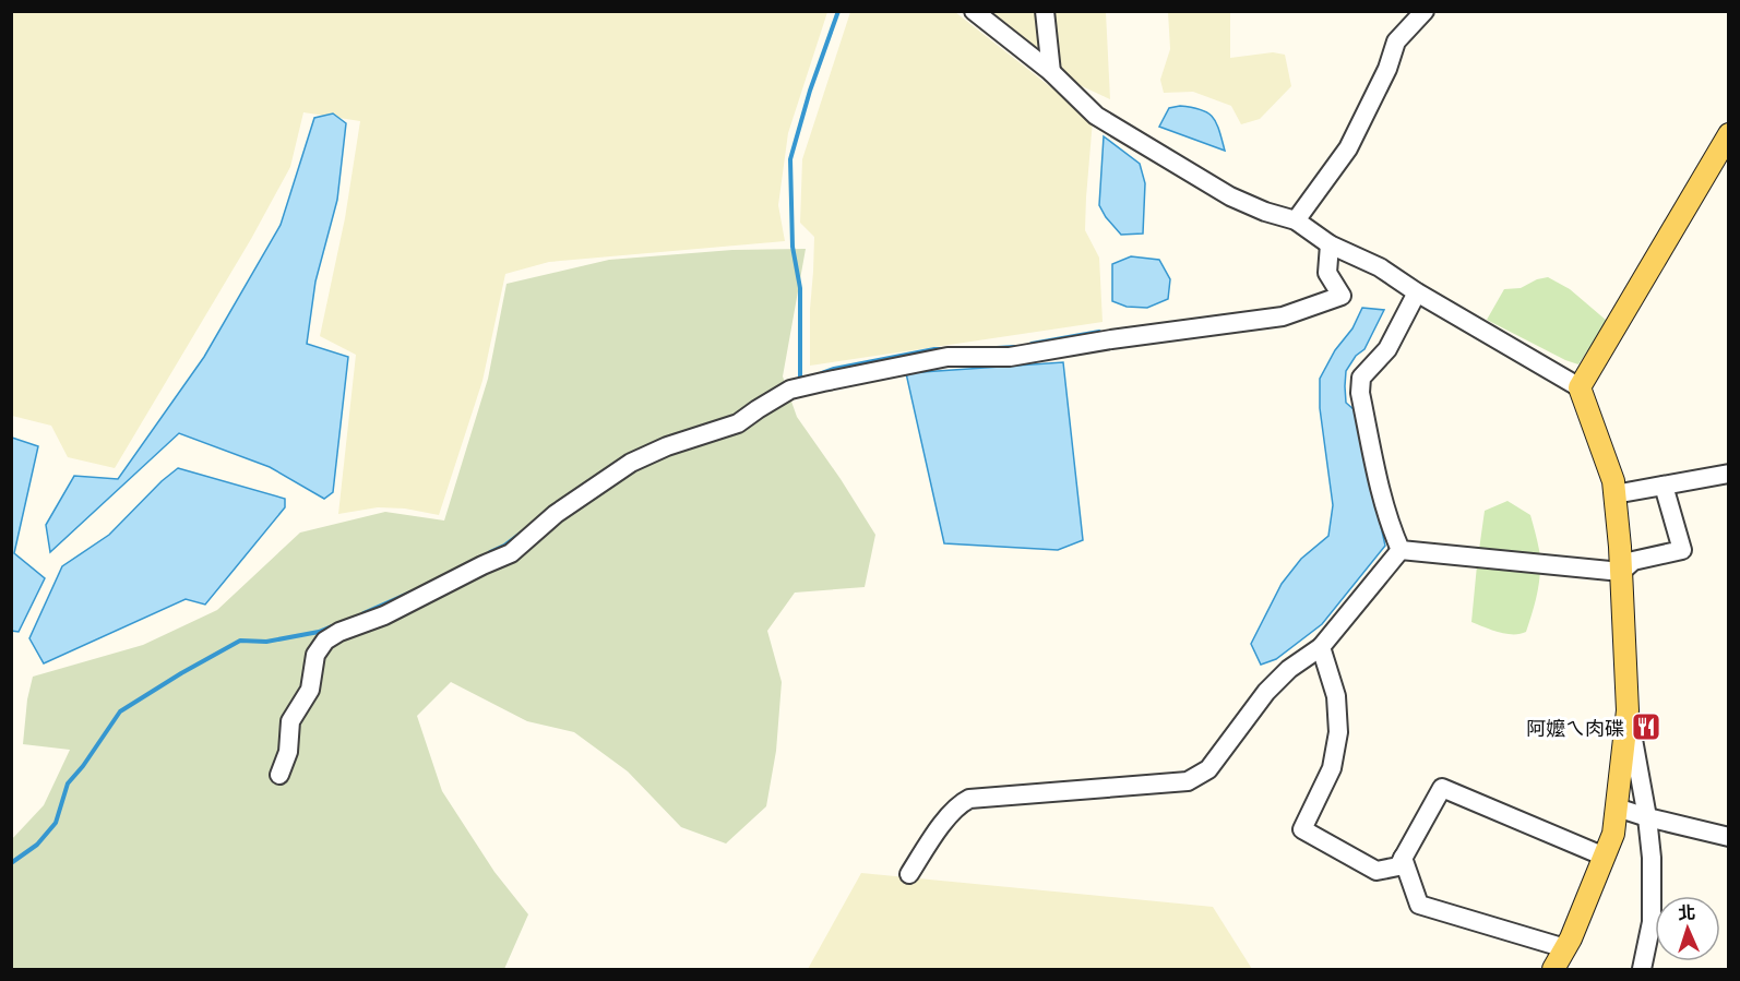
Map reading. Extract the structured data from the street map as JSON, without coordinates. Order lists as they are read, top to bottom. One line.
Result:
{"places":{"restaurant":["阿嬤ㄟ肉碟"]},"north":"top"}
